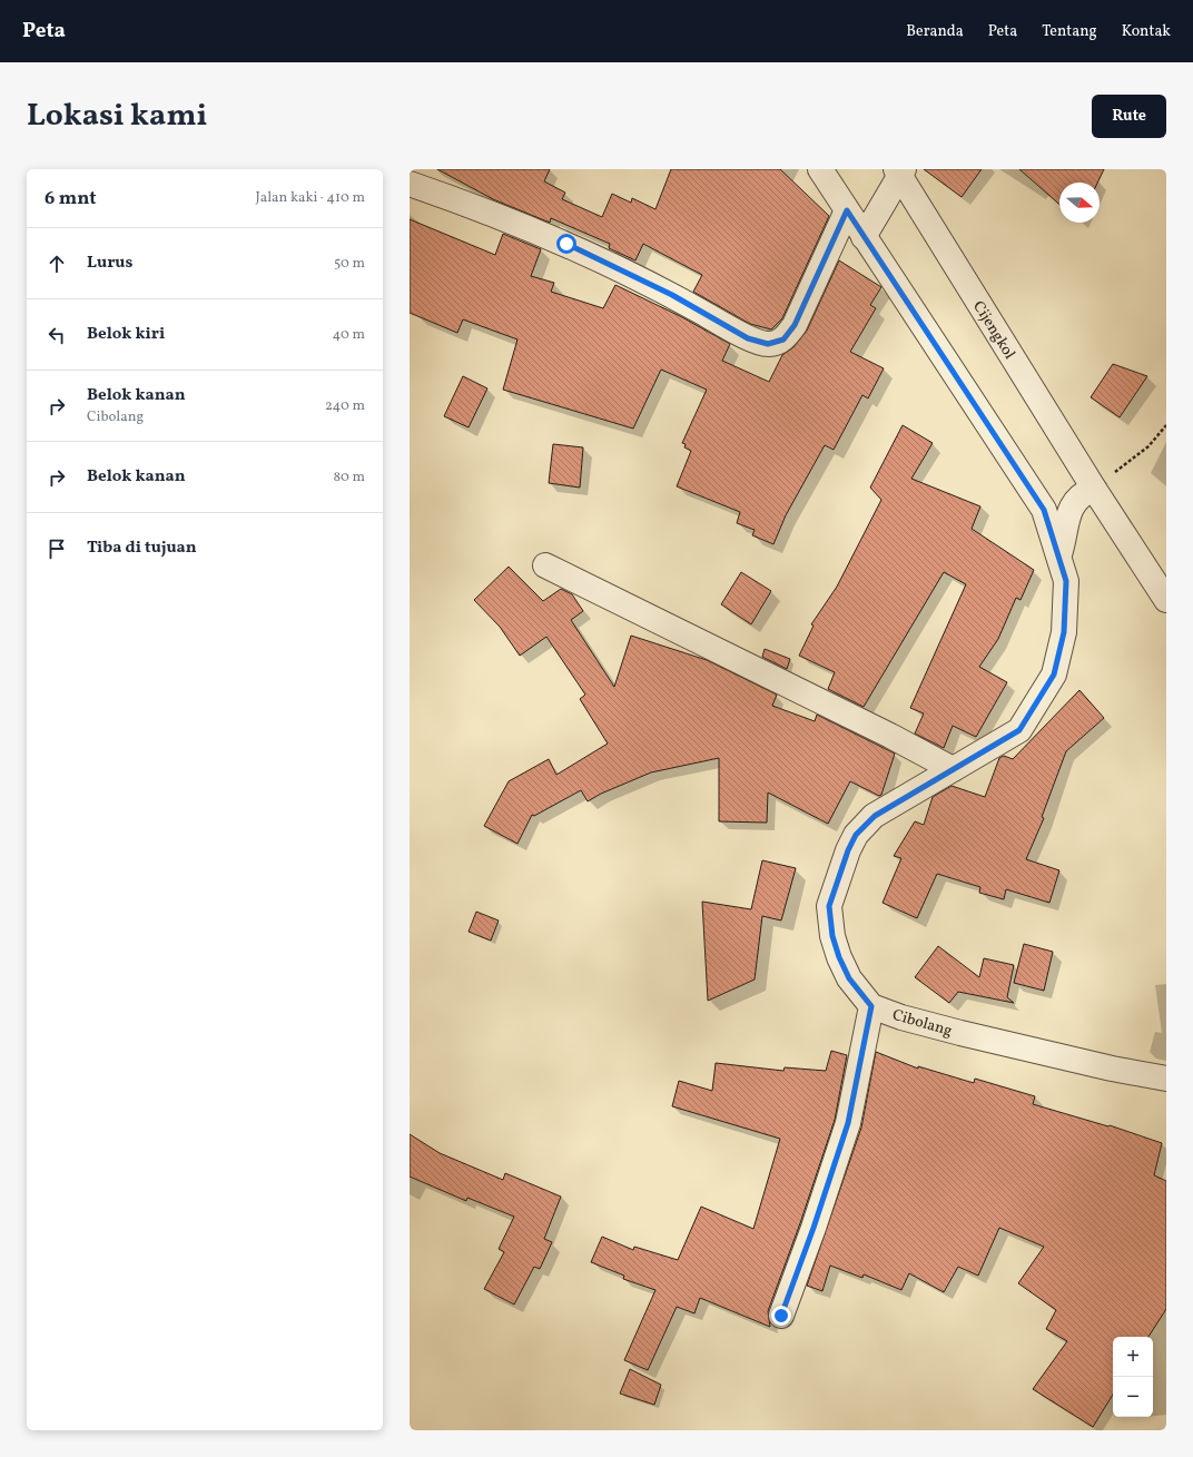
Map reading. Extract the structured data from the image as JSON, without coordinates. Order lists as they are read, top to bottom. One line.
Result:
{"streets":{"street":["Cijengkol","Cibolang"]},"north":"right","page":{"header":"Peta","nav":["Beranda","Peta","Tentang","Kontak"],"title":"Lokasi kami","buttons":"Rute","heading":["6 mnt","Jalan kaki · 410 m"],"list":[["Lurus","50 m"],["Belok kiri","40 m"],["Belok kanan","Cibolang","240 m"],["Belok kanan","80 m"],"Tiba di tujuan"],"map_buttons":["+","−"]}}
